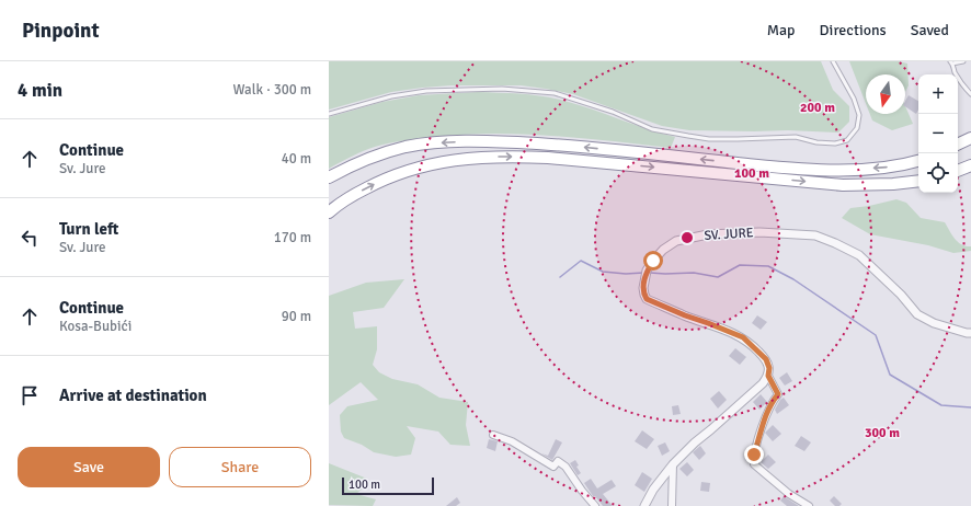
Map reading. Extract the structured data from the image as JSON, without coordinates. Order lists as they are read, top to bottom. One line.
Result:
{"streets":{"street":["SV. JURE"]},"scale_bar":"100 m","north":"bottom","page":{"header":"Pinpoint","nav":["Map","Directions","Saved"],"heading":["4 min","Walk · 300 m"],"map_buttons":["+","−"],"list":[["Continue","Sv. Jure","40 m"],["Turn left","Sv. Jure","170 m"],["Continue","Kosa-Bubići","90 m"],"Arrive at destination"],"buttons":["Save","Share"],"scale":"100 m"},"rings":["200 m","100 m","300 m"]}
